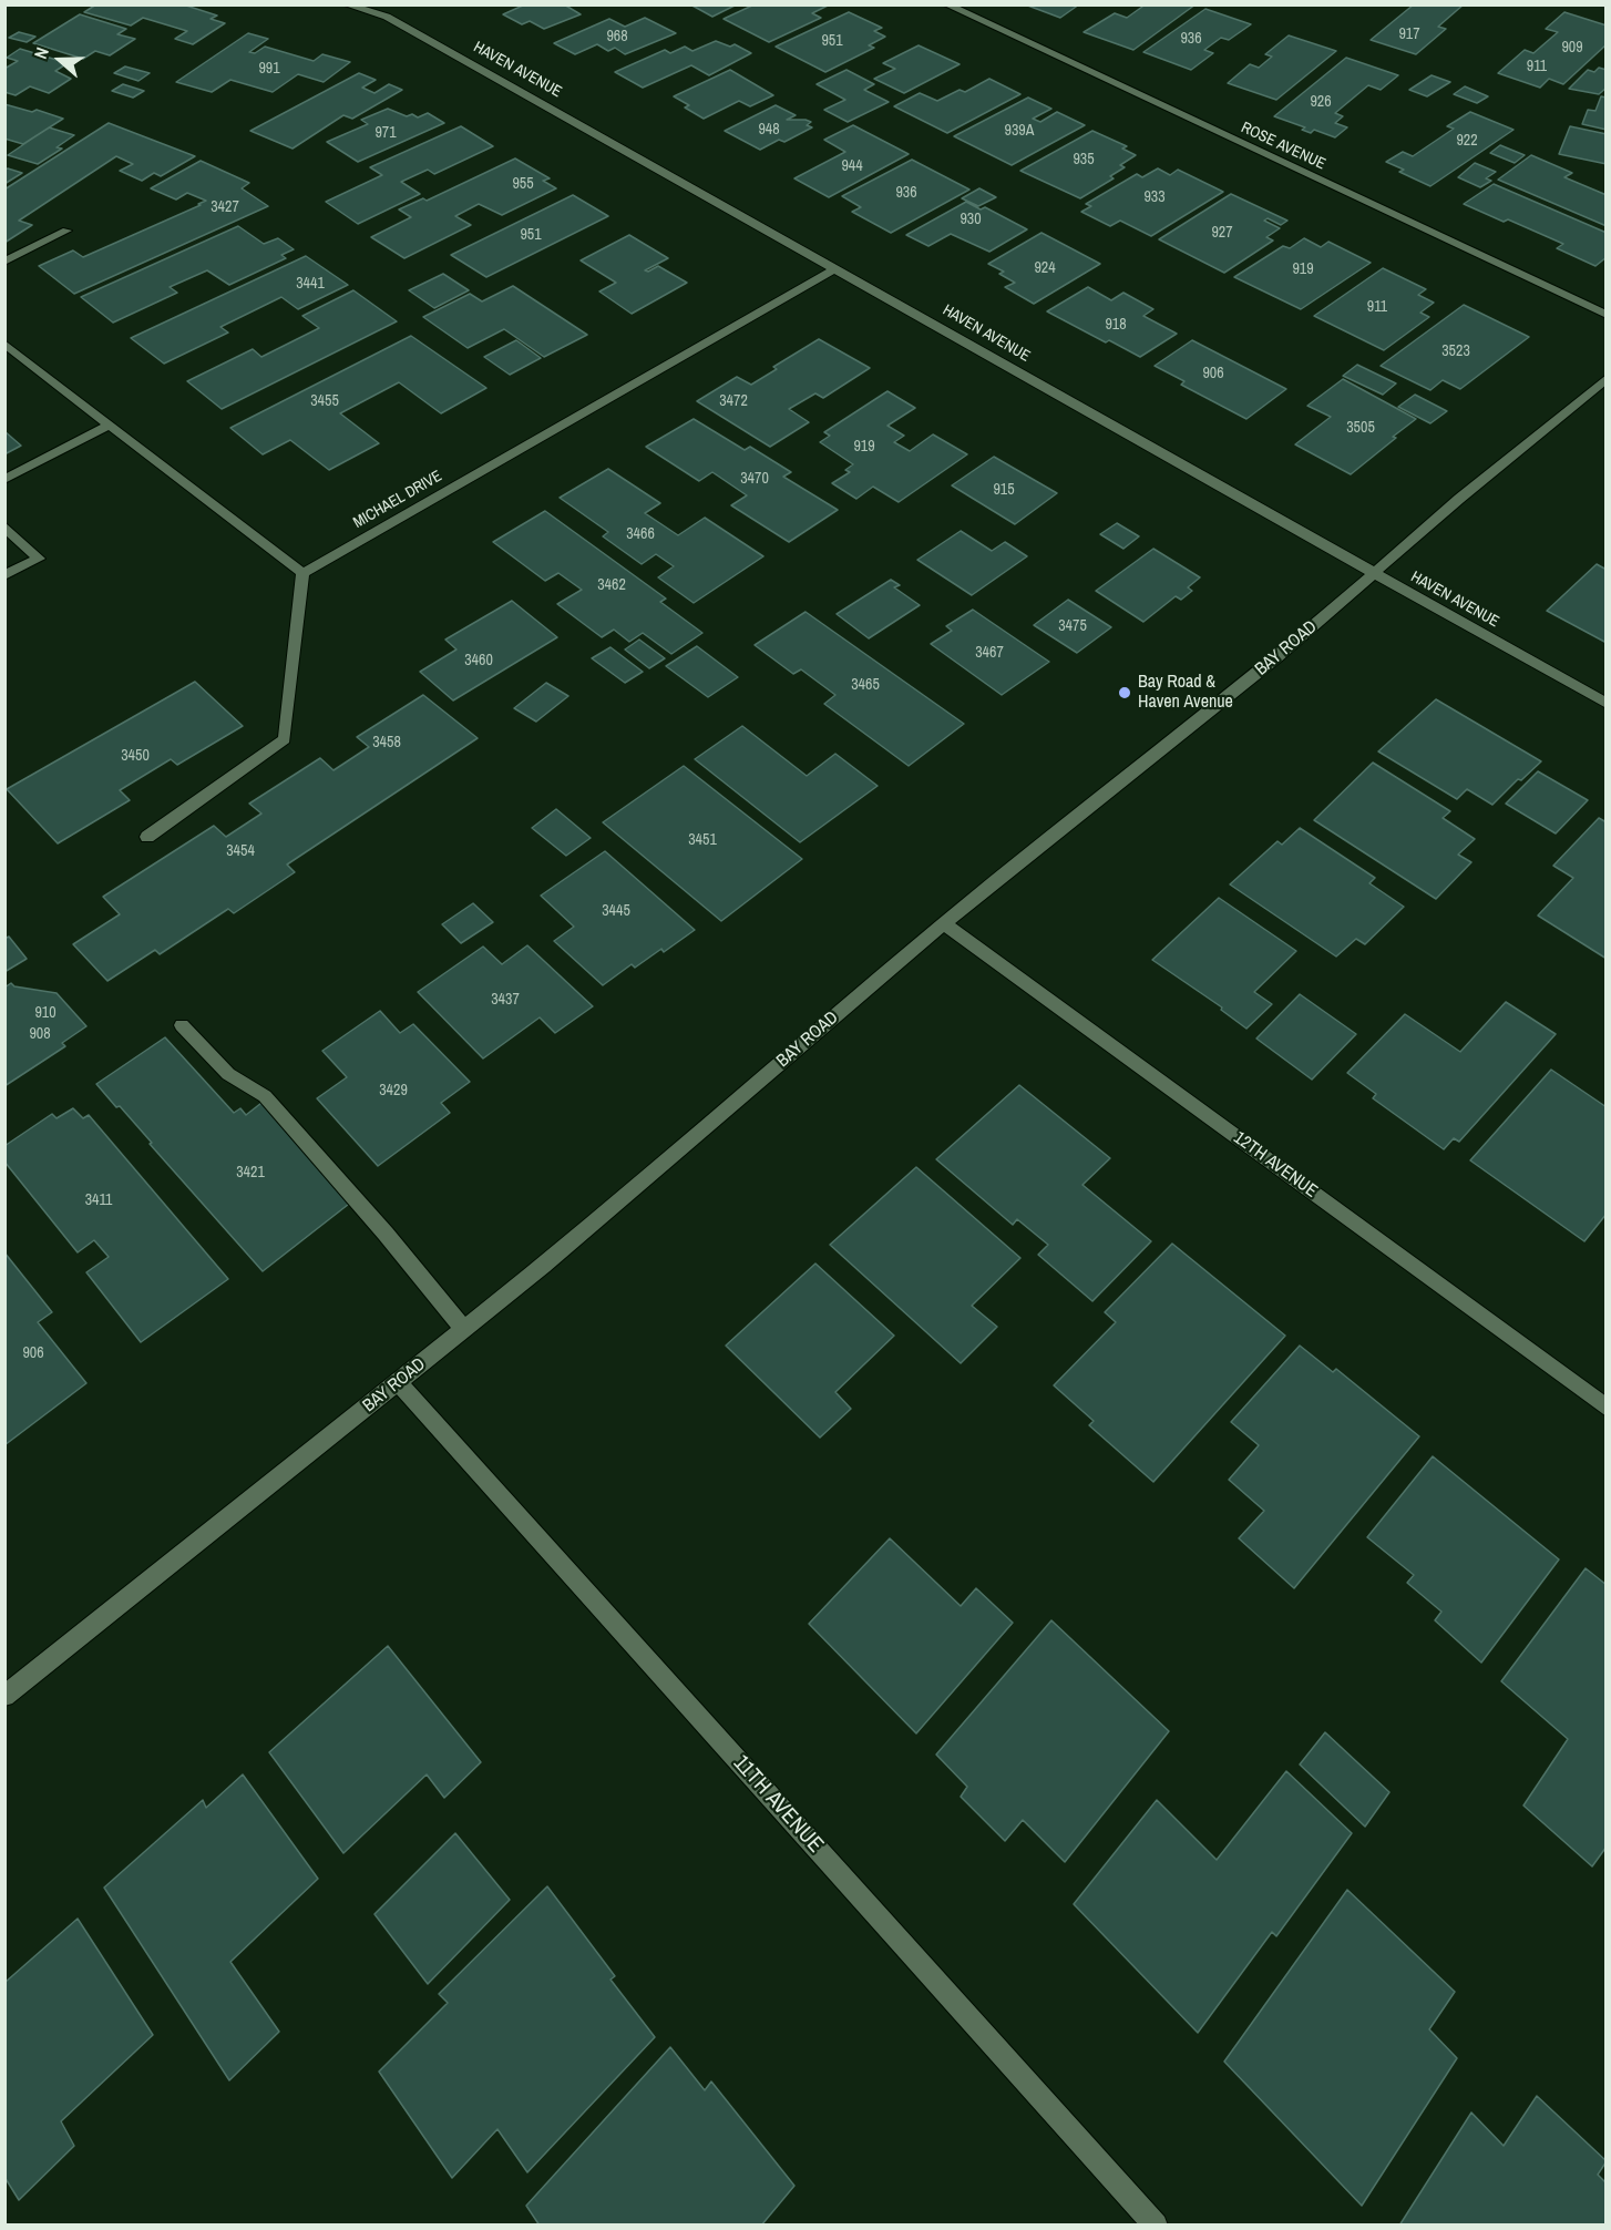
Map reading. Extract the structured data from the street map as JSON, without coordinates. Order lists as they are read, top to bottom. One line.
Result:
{"streets":{"street":["HAVEN AVENUE","ROSE AVENUE","MICHAEL DRIVE","BAY ROAD","12TH AVENUE","11TH AVENUE"]},"crossings":[["HAVEN AVENUE","MICHAEL DRIVE"],["HAVEN AVENUE","BAY ROAD"],["BAY ROAD","12TH AVENUE"],["BAY ROAD","11TH AVENUE"]],"places":["Bay Road & Haven Avenue"],"house_numbers":["917","968","936","951","909","911","991","926","948","939A","971","922","935","944","955","936","933","3427","930","927","951","924","919","3441","911","918","3523","906","3455","3472","3505","919","3470","915","3466","3462","3475","3467","3460","3465","3458","3450","3451","3454","3445","3437","910","908","3429","3421","3411","906"],"north":"left"}
